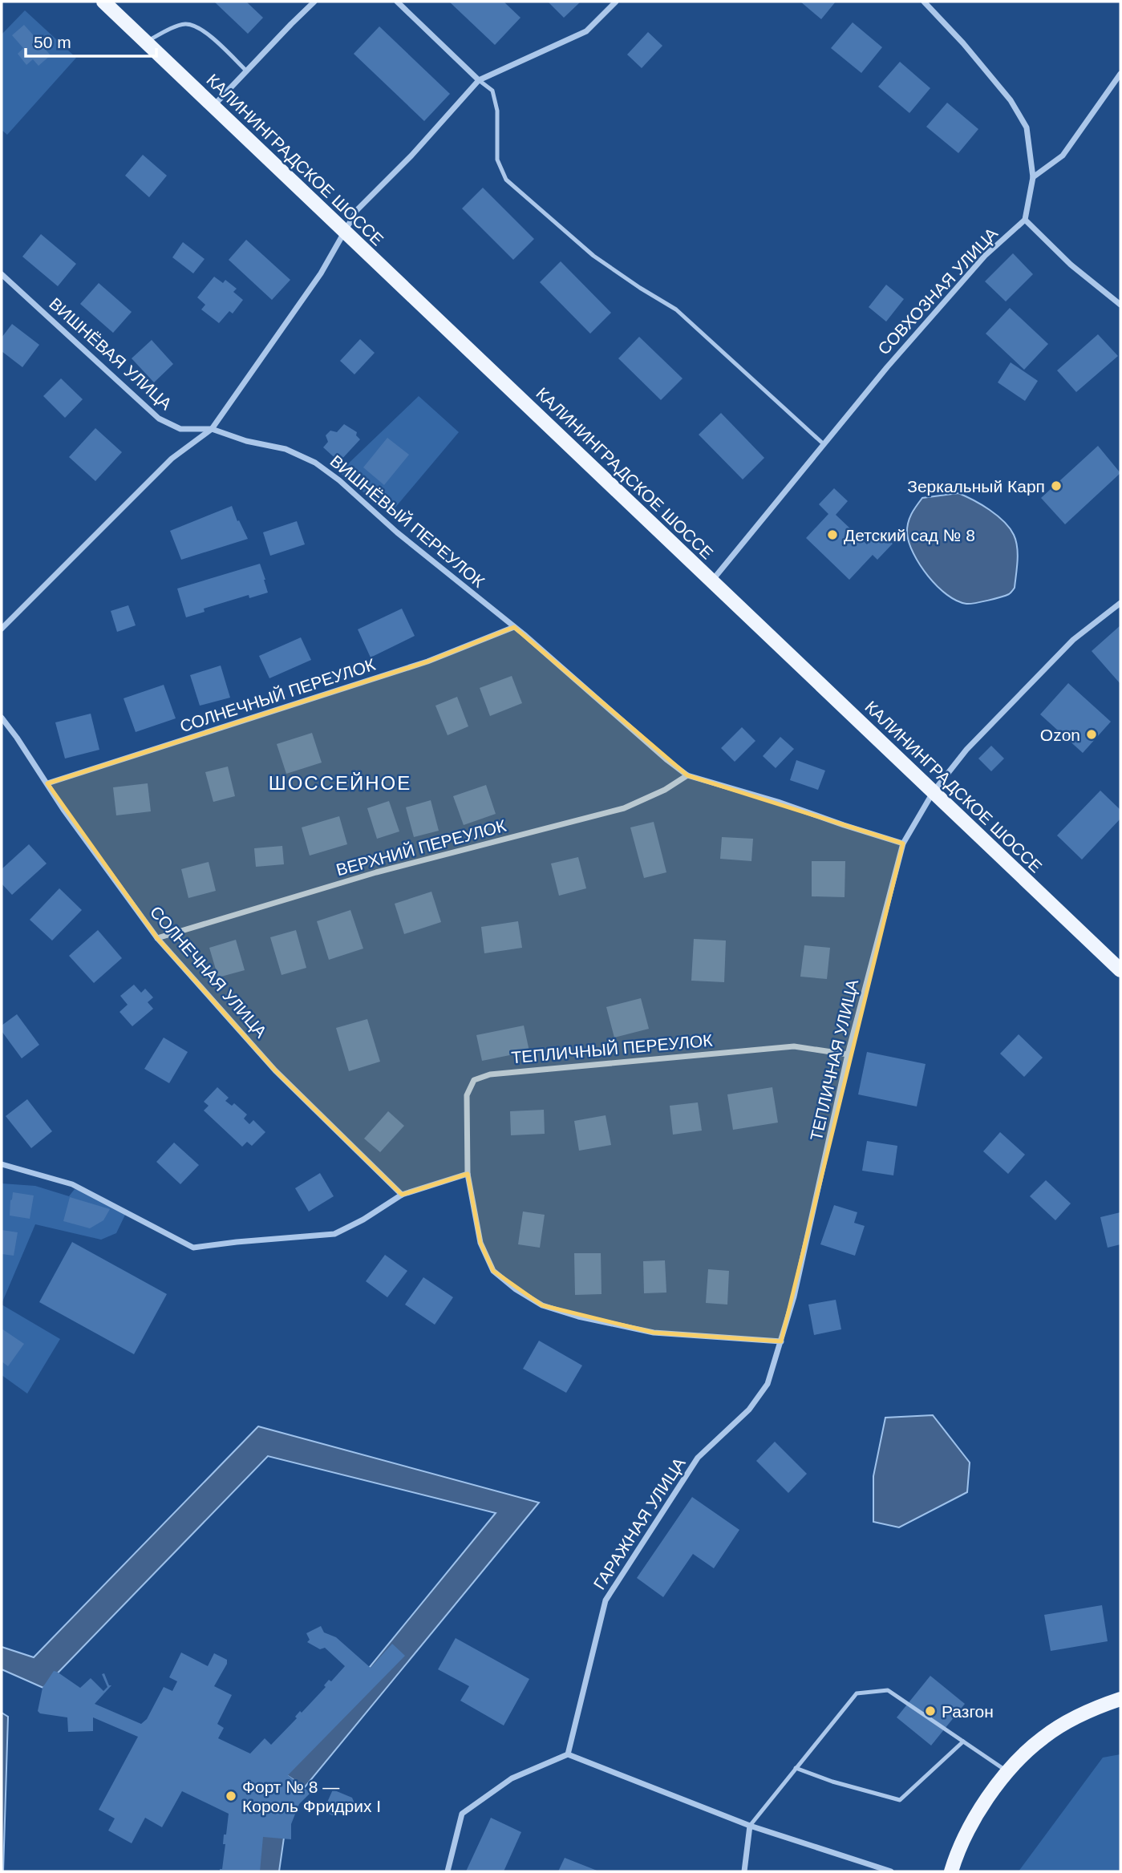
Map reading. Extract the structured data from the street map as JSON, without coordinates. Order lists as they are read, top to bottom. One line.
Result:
{"streets":{"main road":["КАЛИНИНГРАДСКОЕ ШОССЕ"],"street":["СОВХОЗНАЯ УЛИЦА","ВИШНЁВАЯ УЛИЦА","ВИШНЁВЫЙ ПЕРЕУЛОК","СОЛНЕЧНЫЙ ПЕРЕУЛОК","ВЕРХНИЙ ПЕРЕУЛОК","СОЛНЕЧНАЯ УЛИЦА","ТЕПЛИЧНЫЙ ПЕРЕУЛОК","ТЕПЛИЧНАЯ УЛИЦА","ГАРАЖНАЯ УЛИЦА"]},"crossings":[["КАЛИНИНГРАДСКОЕ ШОССЕ","СОВХОЗНАЯ УЛИЦА"],["КАЛИНИНГРАДСКОЕ ШОССЕ","ТЕПЛИЧНАЯ УЛИЦА"],["ВИШНЁВАЯ УЛИЦА","ВИШНЁВЫЙ ПЕРЕУЛОК"],["ВИШНЁВЫЙ ПЕРЕУЛОК","СОЛНЕЧНЫЙ ПЕРЕУЛОК"],["ВИШНЁВЫЙ ПЕРЕУЛОК","ВЕРХНИЙ ПЕРЕУЛОК"],["СОЛНЕЧНЫЙ ПЕРЕУЛОК","СОЛНЕЧНАЯ УЛИЦА"],["ВЕРХНИЙ ПЕРЕУЛОК","СОЛНЕЧНАЯ УЛИЦА"],["ТЕПЛИЧНЫЙ ПЕРЕУЛОК","ТЕПЛИЧНАЯ УЛИЦА"],["ТЕПЛИЧНАЯ УЛИЦА","ГАРАЖНАЯ УЛИЦА"]],"districts":["ШОССЕЙНОЕ"],"places":["Зеркальный Карп","Детский сад № 8","Ozon","Разгон","Форт № 8 — Король Фридрих I"],"scale_bar":"50 m"}
